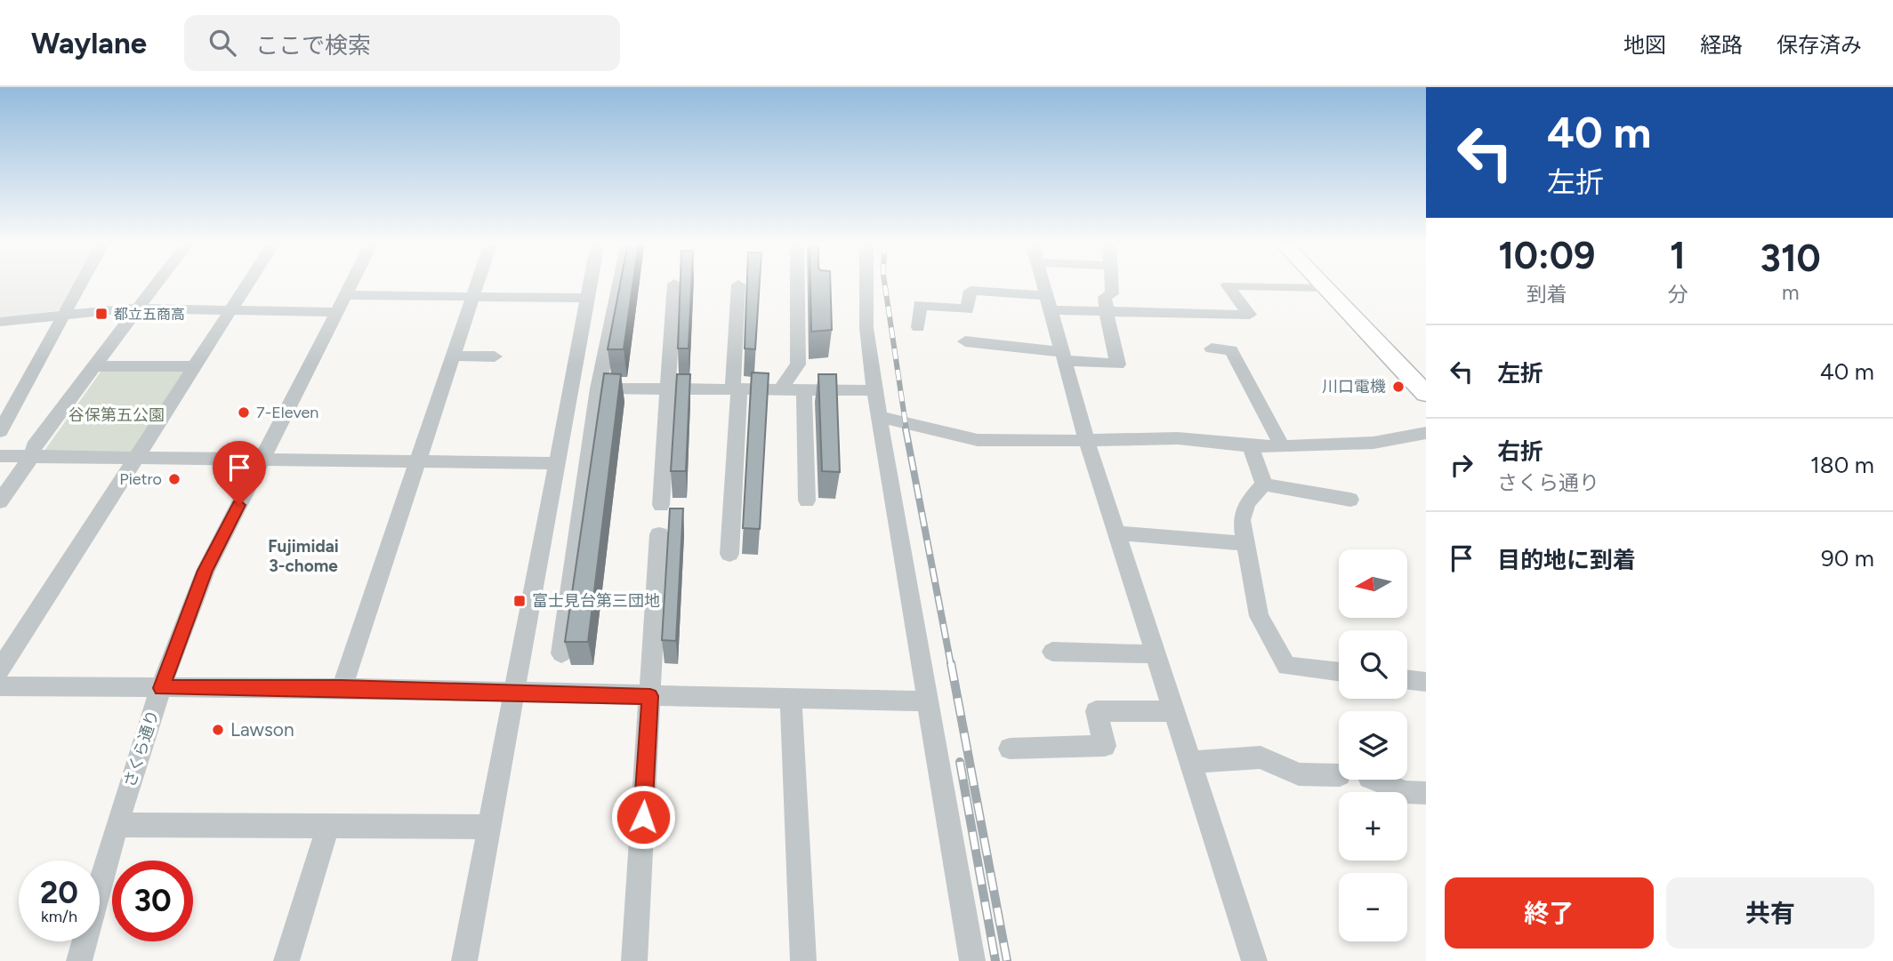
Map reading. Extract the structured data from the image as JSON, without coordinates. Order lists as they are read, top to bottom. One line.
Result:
{"streets":{"street":["さくら通り"]},"districts":["Fujimidai 3-chome"],"parks":["谷保第五公園"],"places":{"transit":["都立五商高","富士見台第三団地"],"other":["川口電機","7-Eleven","Pietro","Lawson"]},"north":"left","page":{"header":"Waylane","search":"ここで検索","nav":["地図","経路","保存済み"],"turn":["40 m","左折"],"eta":["10:09","到着","1","分","310","m"],"list":[{"name":"左折","value":"40 m"},{"name":"右折","note":"さくら通り","value":"180 m"},{"name":"目的地に到着","value":"90 m"}],"map_buttons":["+","−"],"speed":"20 km/h","limit":"30","buttons":["終了","共有"]}}
